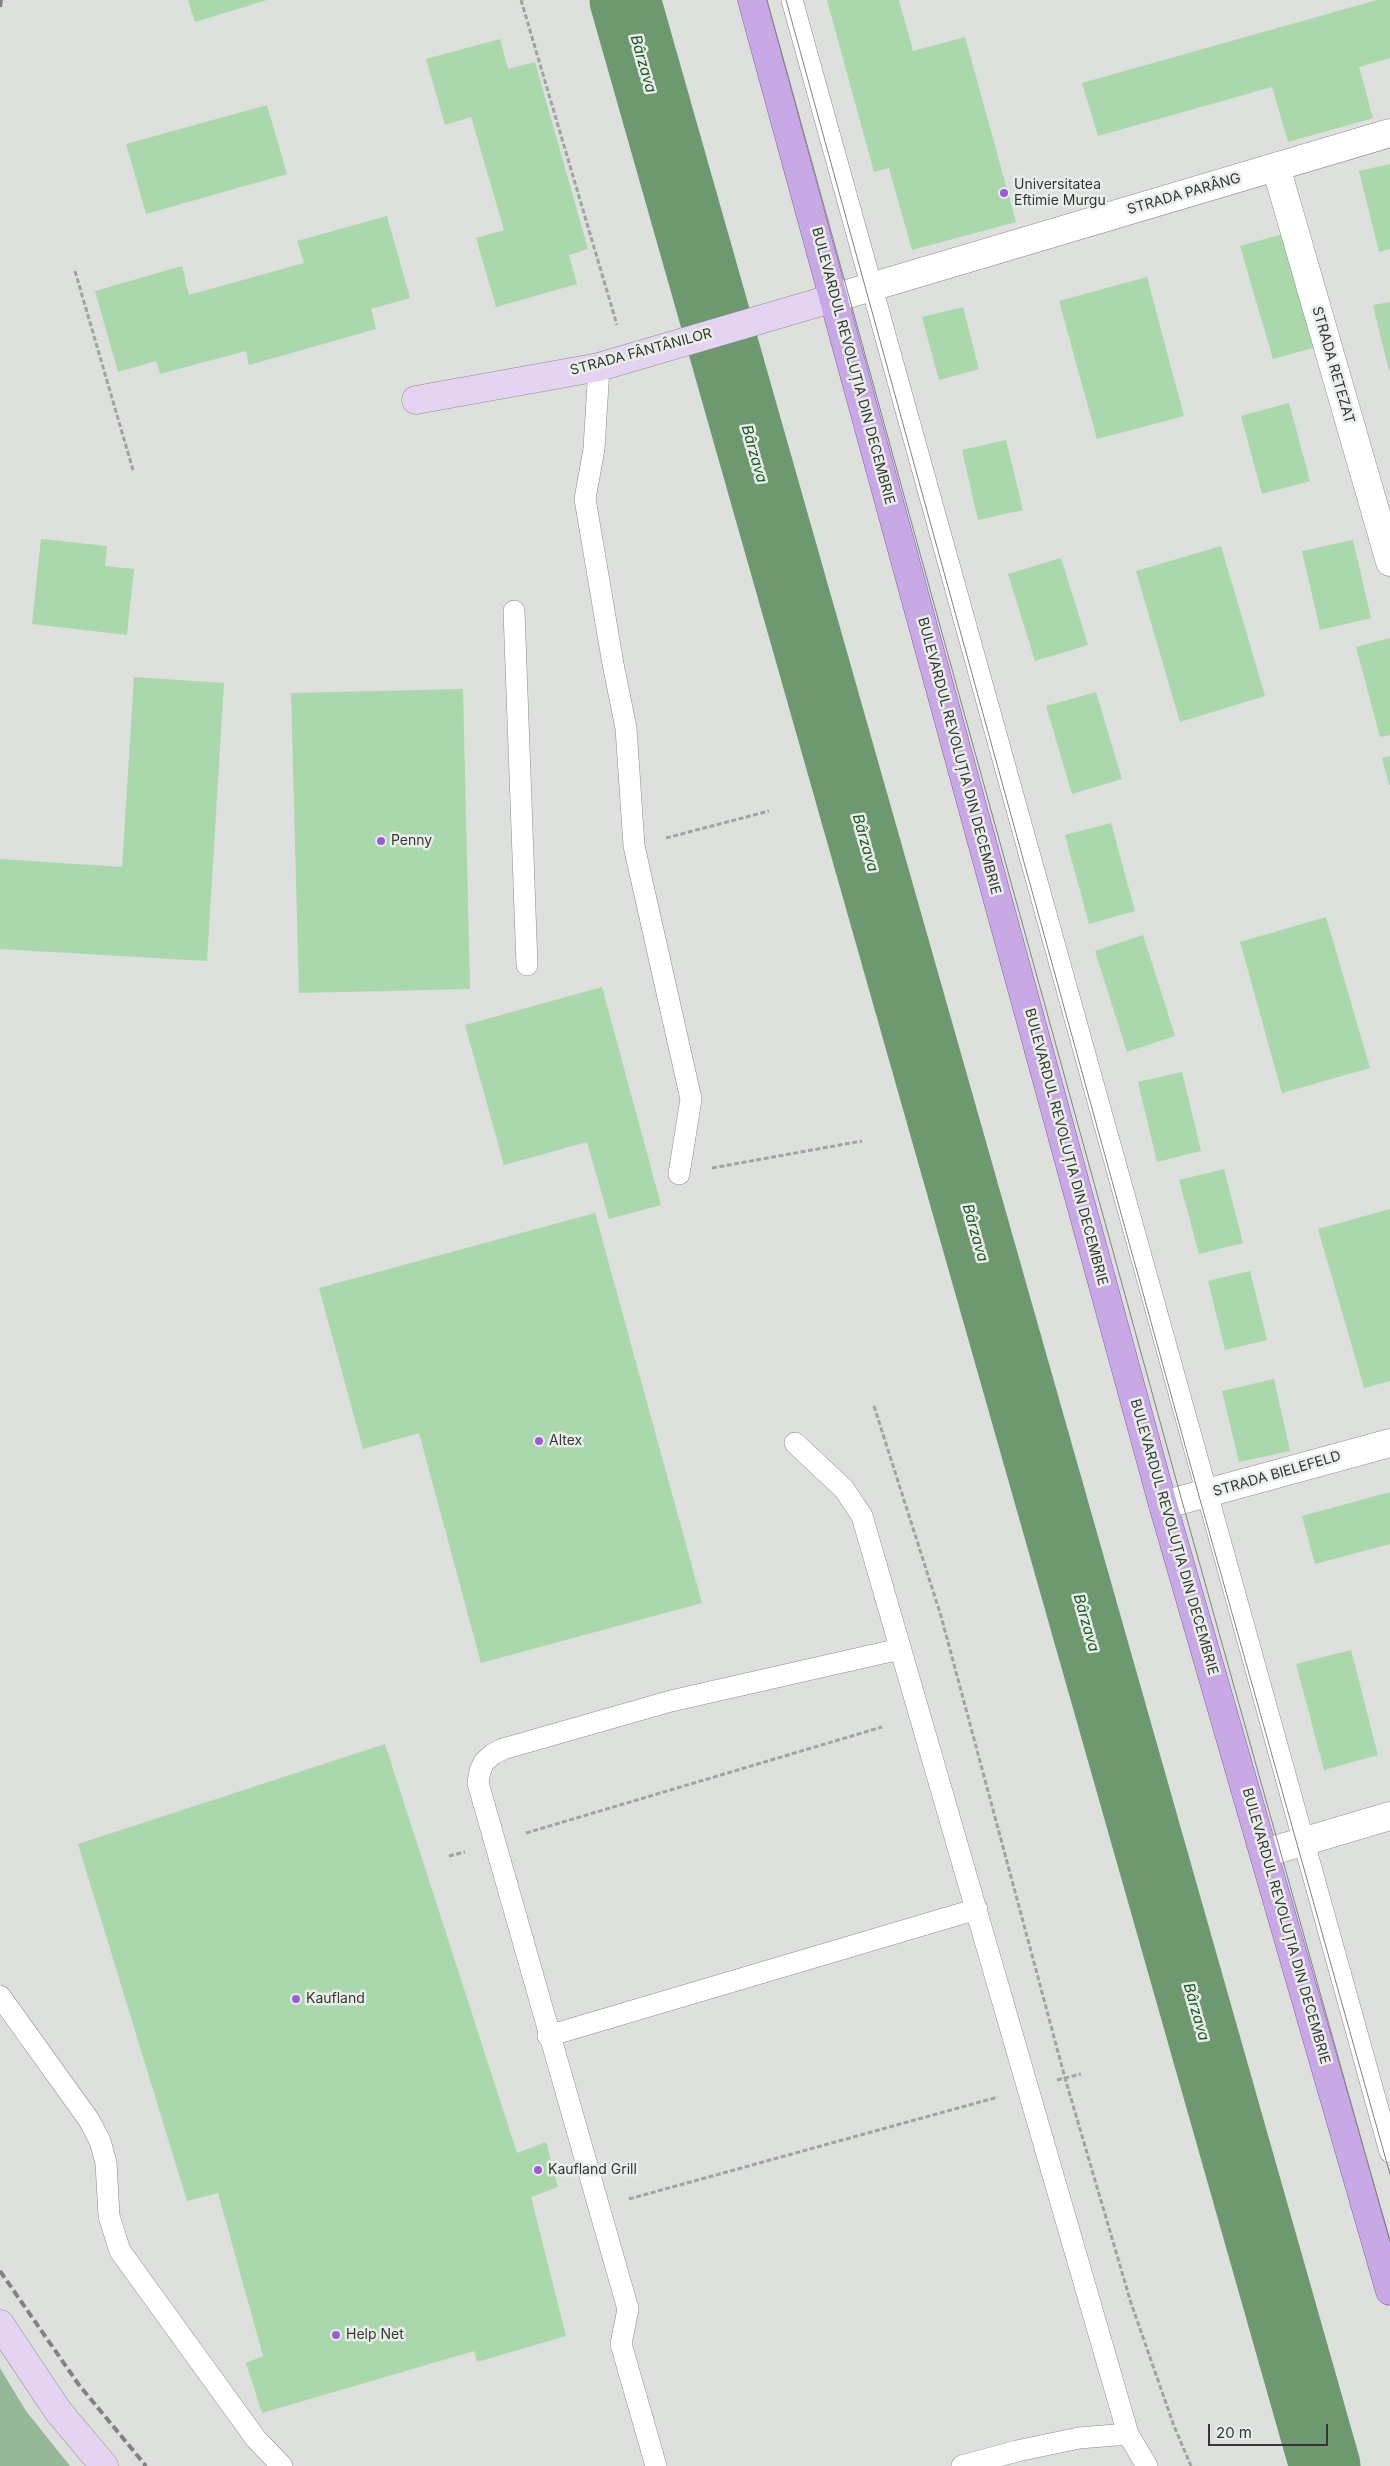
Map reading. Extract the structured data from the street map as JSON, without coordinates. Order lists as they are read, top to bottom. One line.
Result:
{"streets":{"main road":["BULEVARDUL REVOLUȚIA DIN DECEMBRIE"],"street":["STRADA PARÂNG","STRADA FÂNTÂNILOR","STRADA RETEZAT","STRADA BIELEFELD"]},"crossings":[["STRADA PARÂNG","STRADA FÂNTÂNILOR"],["STRADA PARÂNG","STRADA RETEZAT"],["STRADA PARÂNG","BULEVARDUL REVOLUȚIA DIN DECEMBRIE"],["STRADA FÂNTÂNILOR","BULEVARDUL REVOLUȚIA DIN DECEMBRIE"],["BULEVARDUL REVOLUȚIA DIN DECEMBRIE","STRADA BIELEFELD"]],"water":["Bârzava"],"places":["Universitatea Eftimie Murgu","Penny","Altex","Kaufland","Kaufland Grill","Help Net"],"scale_bar":"20 m"}
